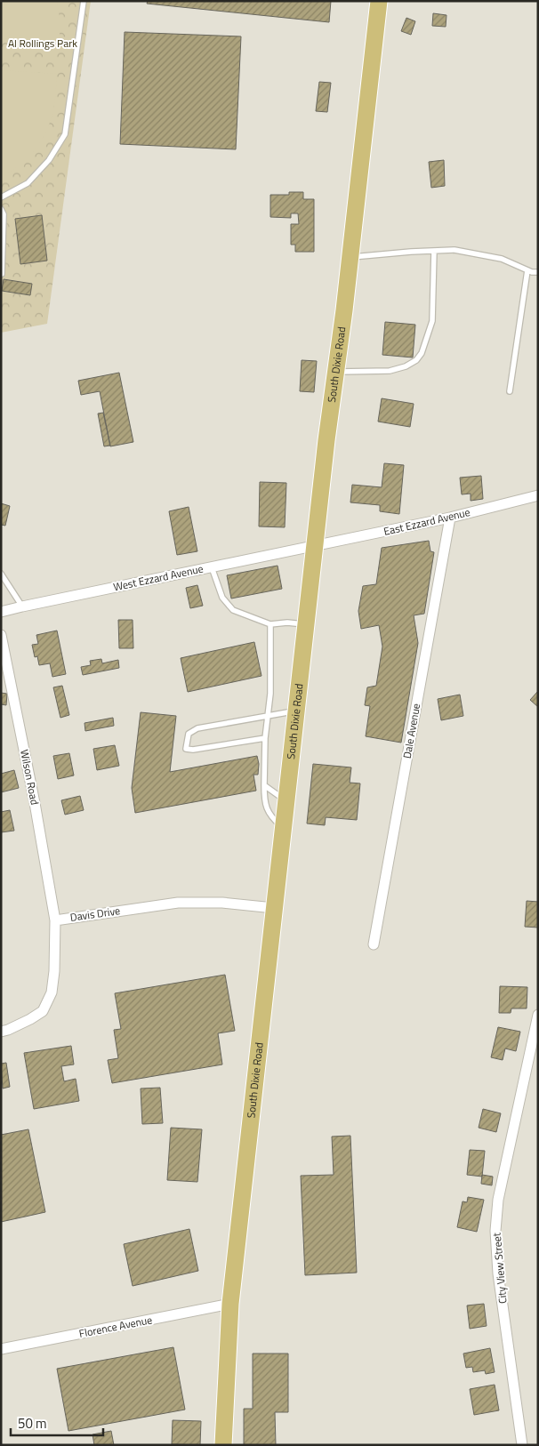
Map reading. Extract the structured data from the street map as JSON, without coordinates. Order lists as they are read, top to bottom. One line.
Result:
{"streets":{"main road":["South Dixie Road"],"street":["East Ezzard Avenue","West Ezzard Avenue","Dale Avenue","Wilson Road","Davis Drive","City View Street","Florence Avenue"]},"crossings":[["South Dixie Road","East Ezzard Avenue"],["South Dixie Road","West Ezzard Avenue"],["South Dixie Road","Davis Drive"],["South Dixie Road","Florence Avenue"],["East Ezzard Avenue","West Ezzard Avenue"],["East Ezzard Avenue","Dale Avenue"],["Wilson Road","Davis Drive"]],"parks":["Al Rollings Park"],"scale_bar":"50 m"}
